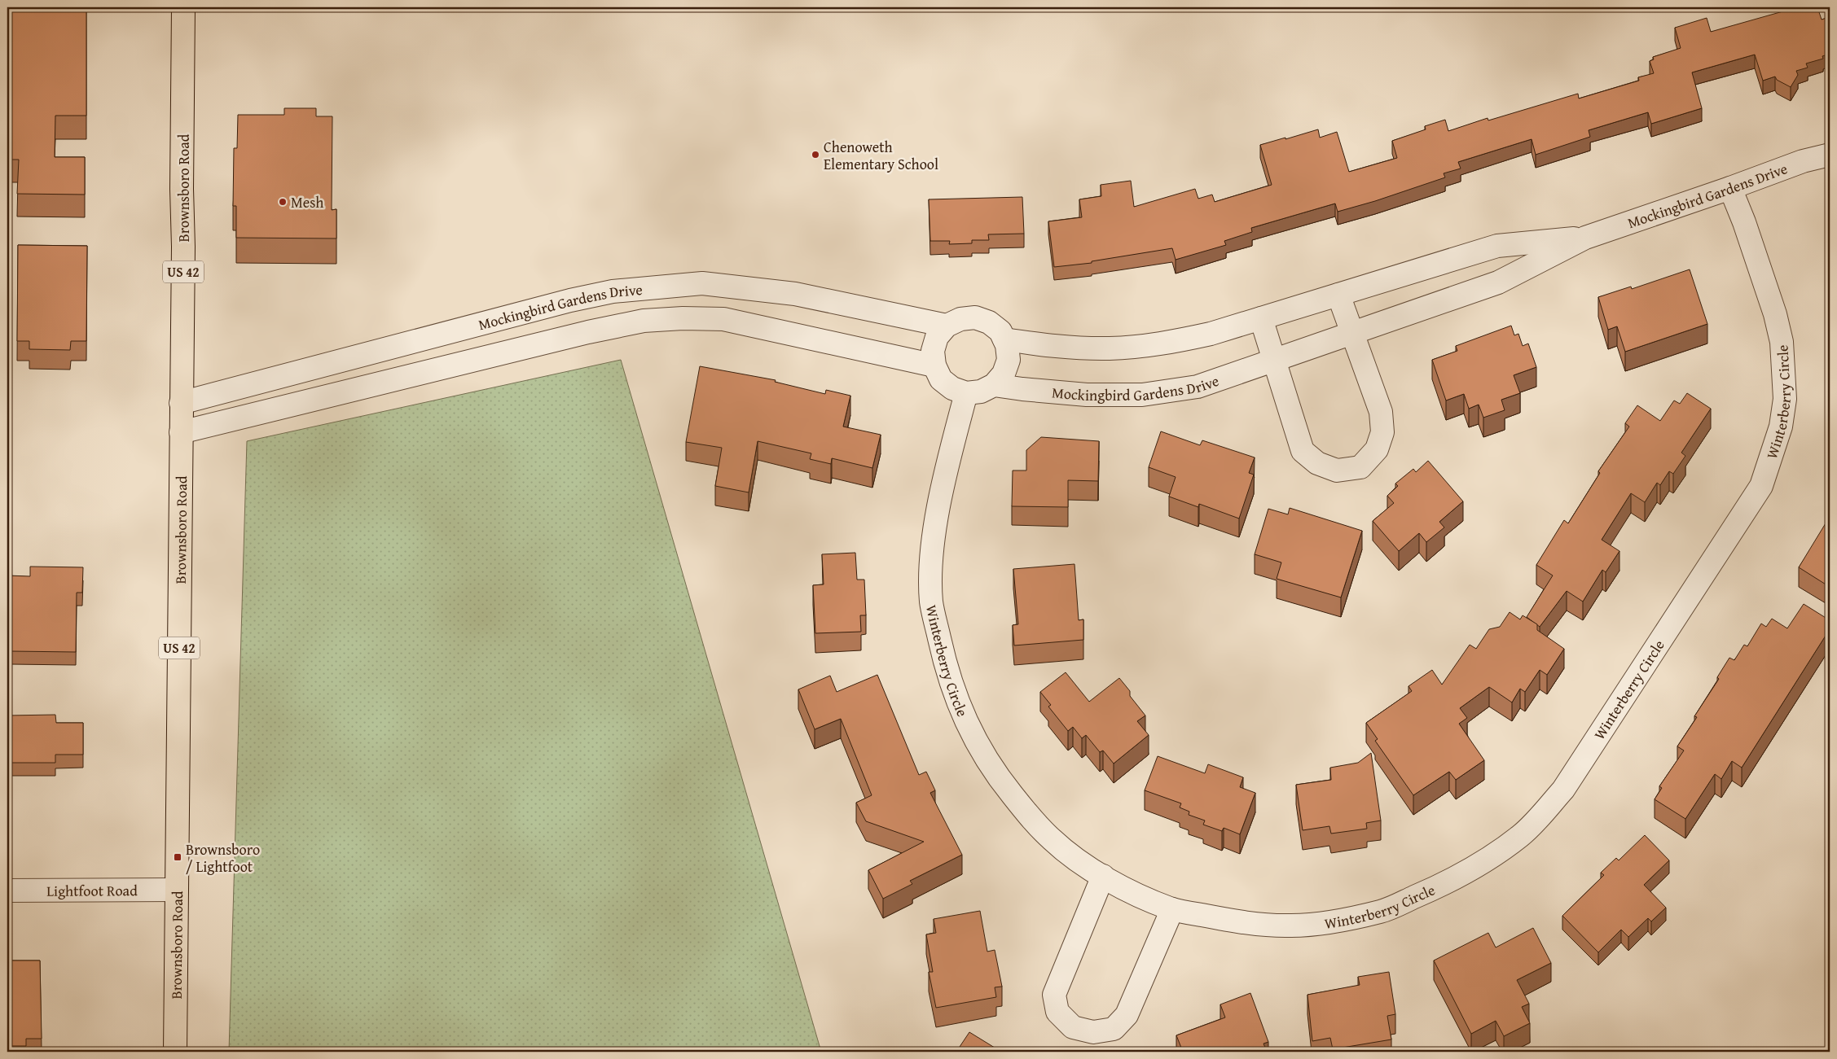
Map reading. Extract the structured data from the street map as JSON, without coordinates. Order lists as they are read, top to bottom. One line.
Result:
{"streets":{"main road":["Brownsboro Road","US 42"],"street":["Mockingbird Gardens Drive","Winterberry Circle","Lightfoot Road"]},"crossings":[["Brownsboro Road","Mockingbird Gardens Drive"],["Brownsboro Road","Lightfoot Road"],["Mockingbird Gardens Drive","Winterberry Circle"]],"places":{"other":["Chenoweth Elementary School","Mesh"],"transit":["Brownsboro / Lightfoot"]}}
